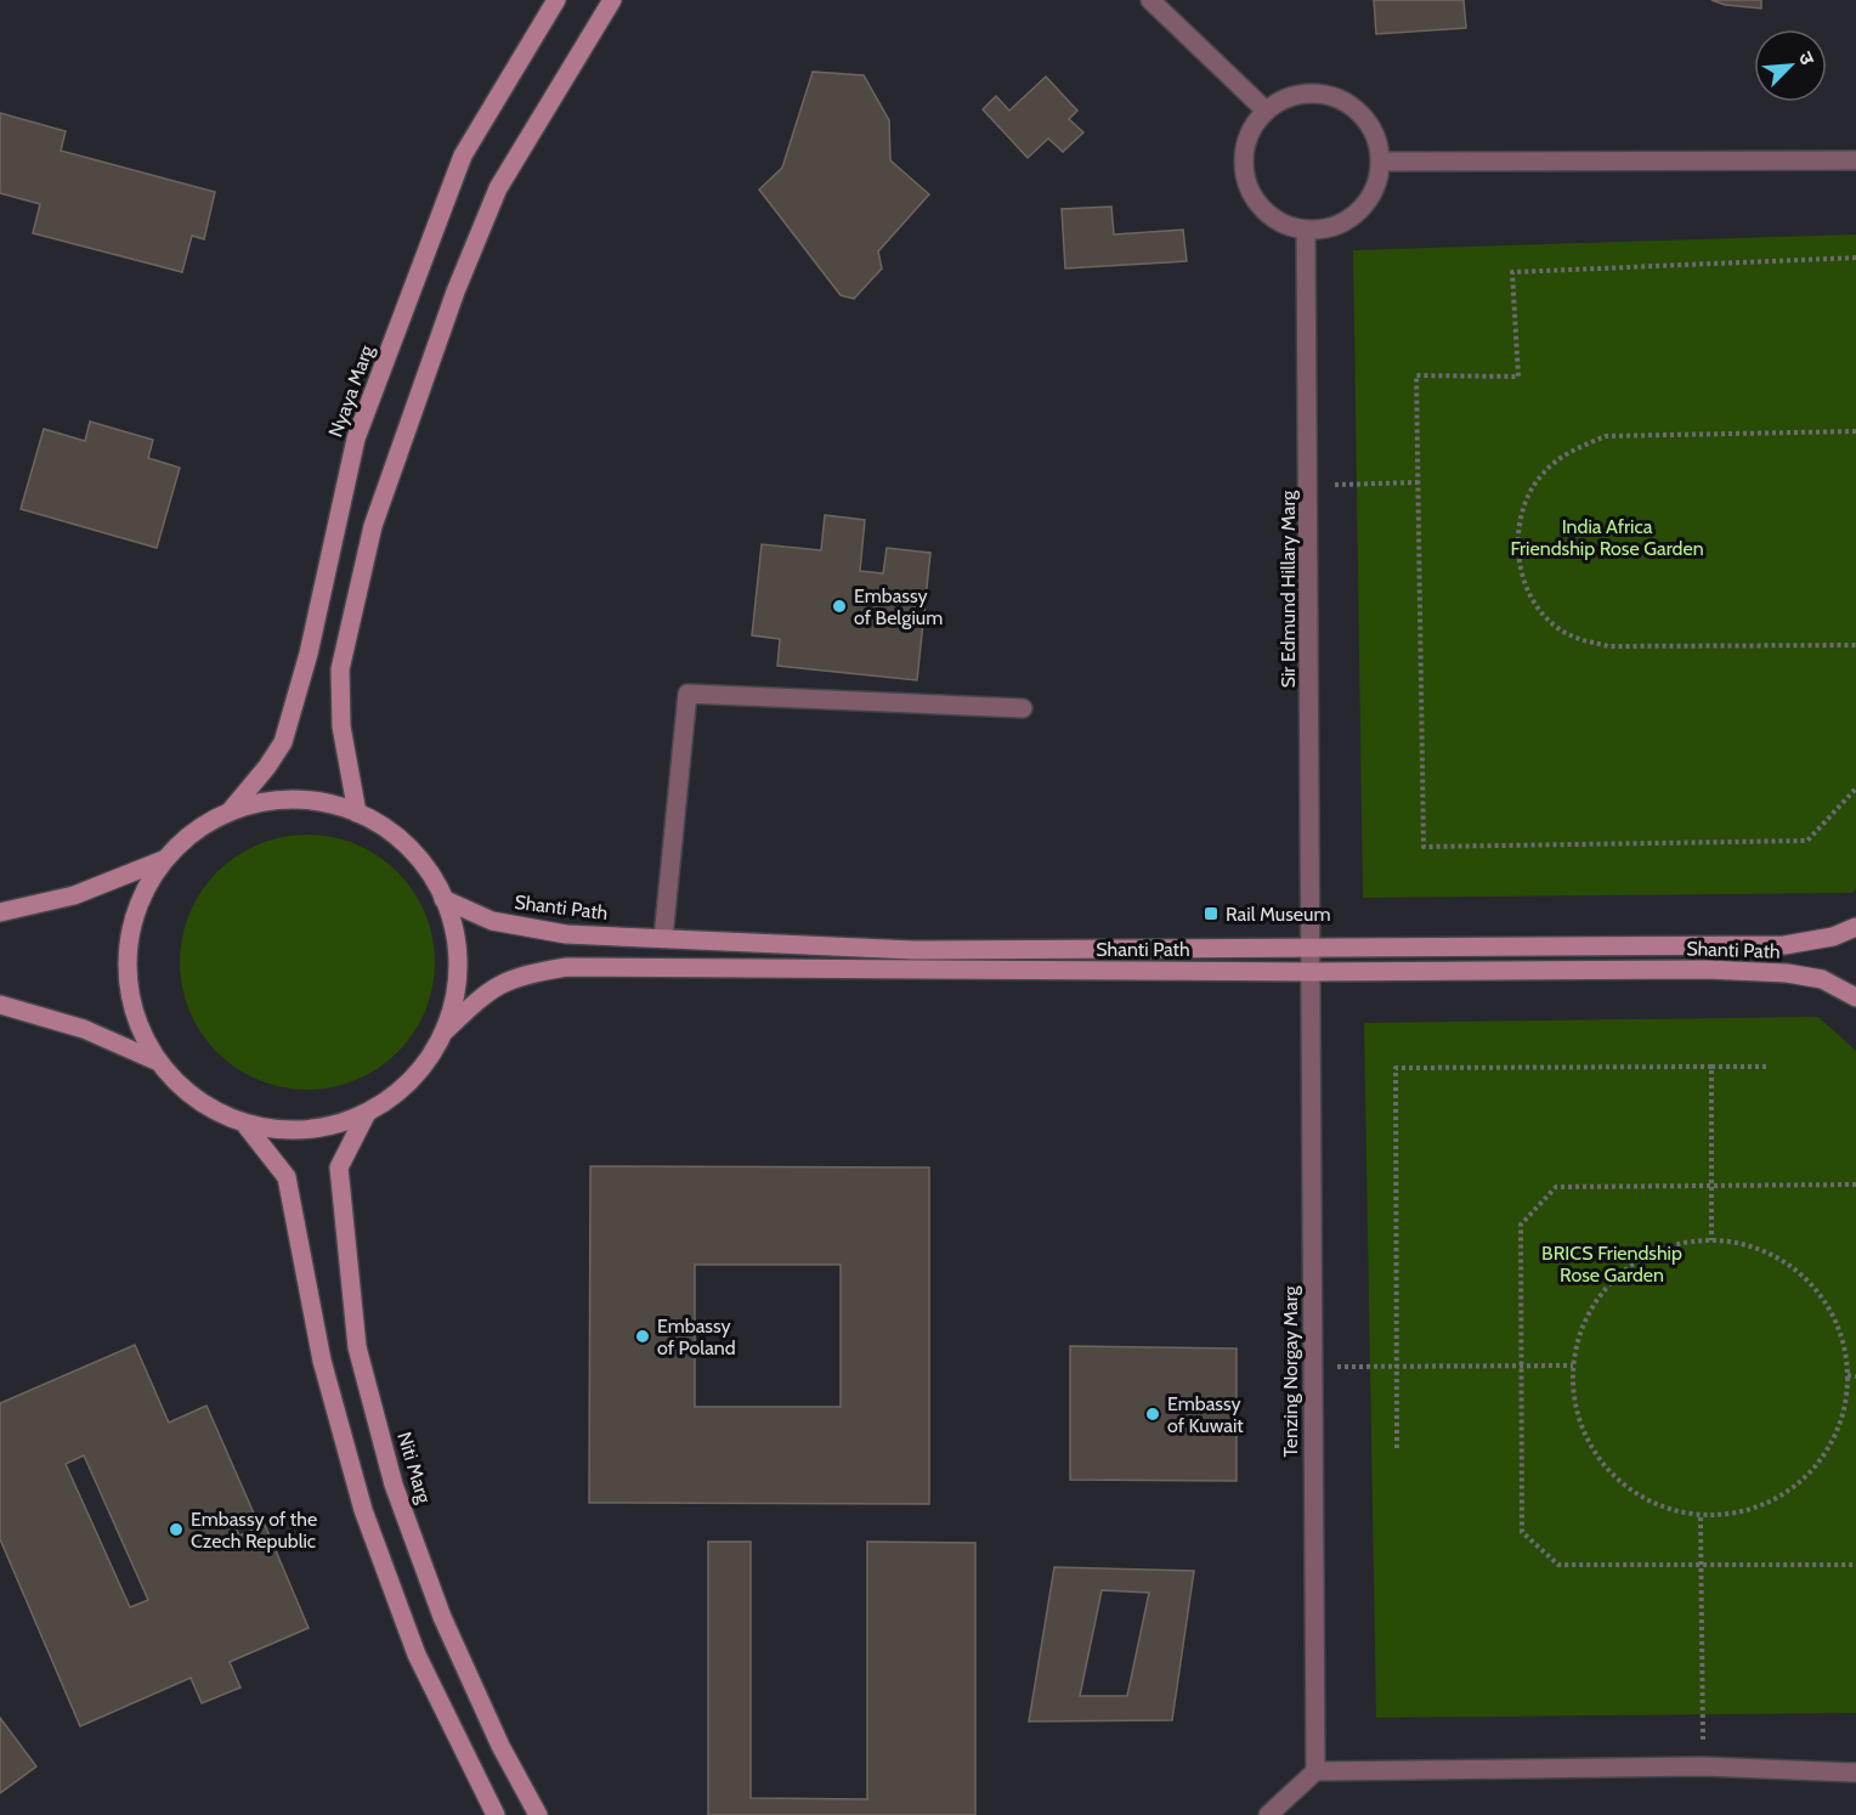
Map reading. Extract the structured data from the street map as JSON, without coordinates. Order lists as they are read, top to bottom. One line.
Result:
{"streets":{"main road":["Nyaya Marg","Shanti Path","Niti Marg"],"street":["Sir Edmund Hillary Marg","Tenzing Norgay Marg"]},"crossings":[["Sir Edmund Hillary Marg","Shanti Path"],["Sir Edmund Hillary Marg","Tenzing Norgay Marg"],["Shanti Path","Tenzing Norgay Marg"]],"parks":["India Africa Friendship Rose Garden","BRICS Friendship Rose Garden"],"places":{"other":["Embassy of Belgium","Embassy of Poland","Embassy of Kuwait","Embassy of the Czech Republic"],"transit":["Rail Museum"]},"north":"top right"}
